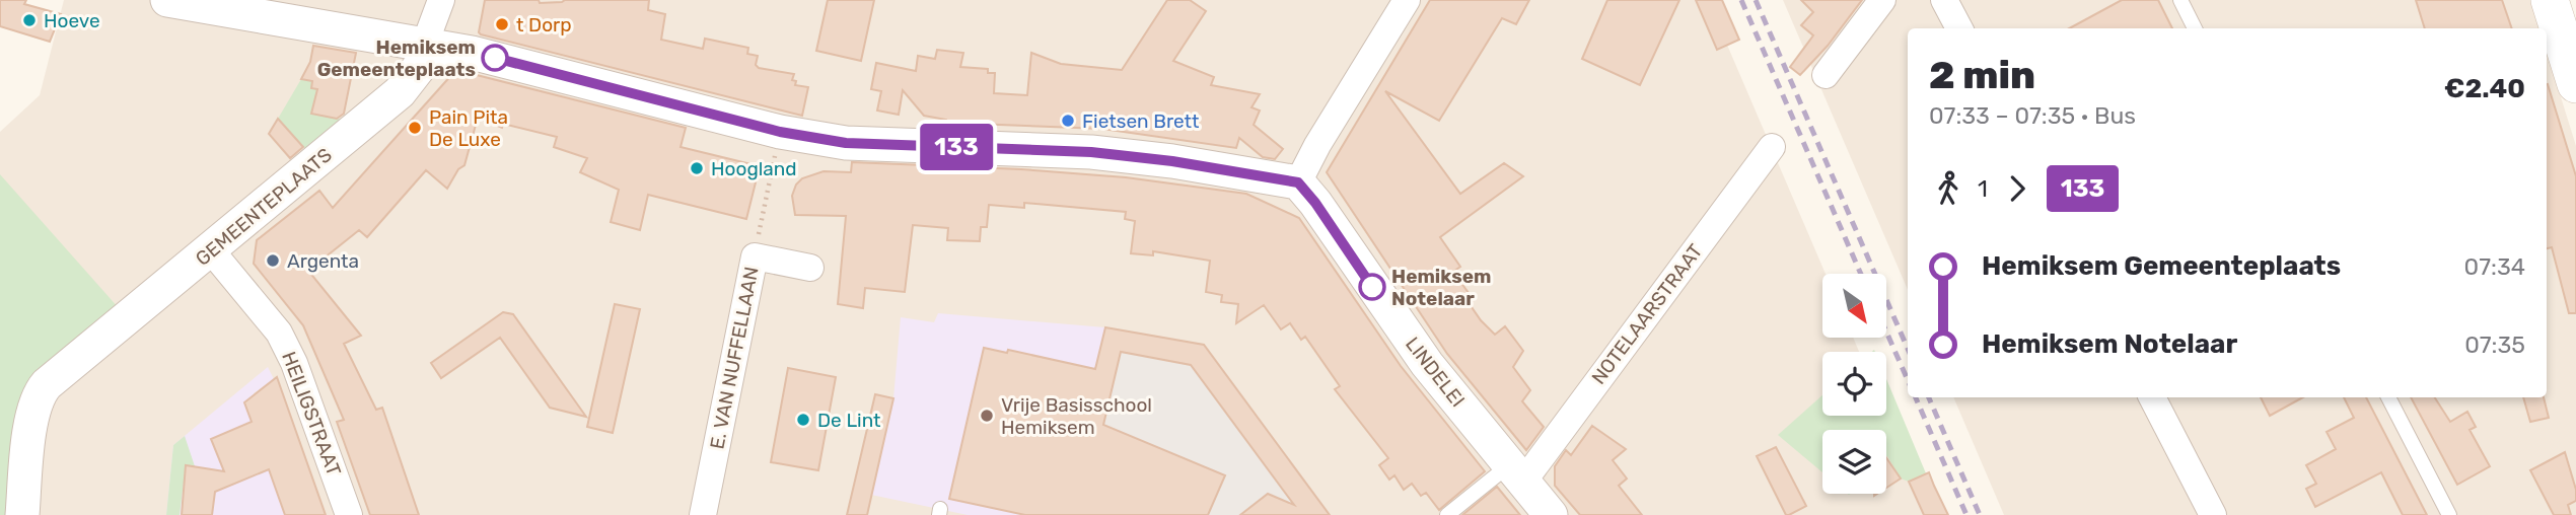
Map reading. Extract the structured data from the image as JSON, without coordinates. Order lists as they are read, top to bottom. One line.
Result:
{"streets":{"street":["GEMEENTEPLAATS","NOTELAARSTRAAT","E. VAN NUFFELLAAN","LINDELEI","HEILIGSTRAAT"]},"crossings":[["GEMEENTEPLAATS","HEILIGSTRAAT"],["NOTELAARSTRAAT","LINDELEI"]],"places":["Hoeve","t Dorp","Hemiksem Gemeenteplaats","Fietsen Brett","Pain Pita De Luxe","Hoogland","Argenta","Hemiksem Notelaar","Vrije Basisschool Hemiksem","De Lint"],"lines":["bus line 133"],"north":"bottom right","page":{"on_map":"133","heading":["2 min","07:33 – 07:35 · Bus","€2.40"],"legs":["1","133"],"list":[{"name":"Hemiksem Gemeenteplaats","value":"07:34"},{"name":"Hemiksem Notelaar","value":"07:35"}]}}
